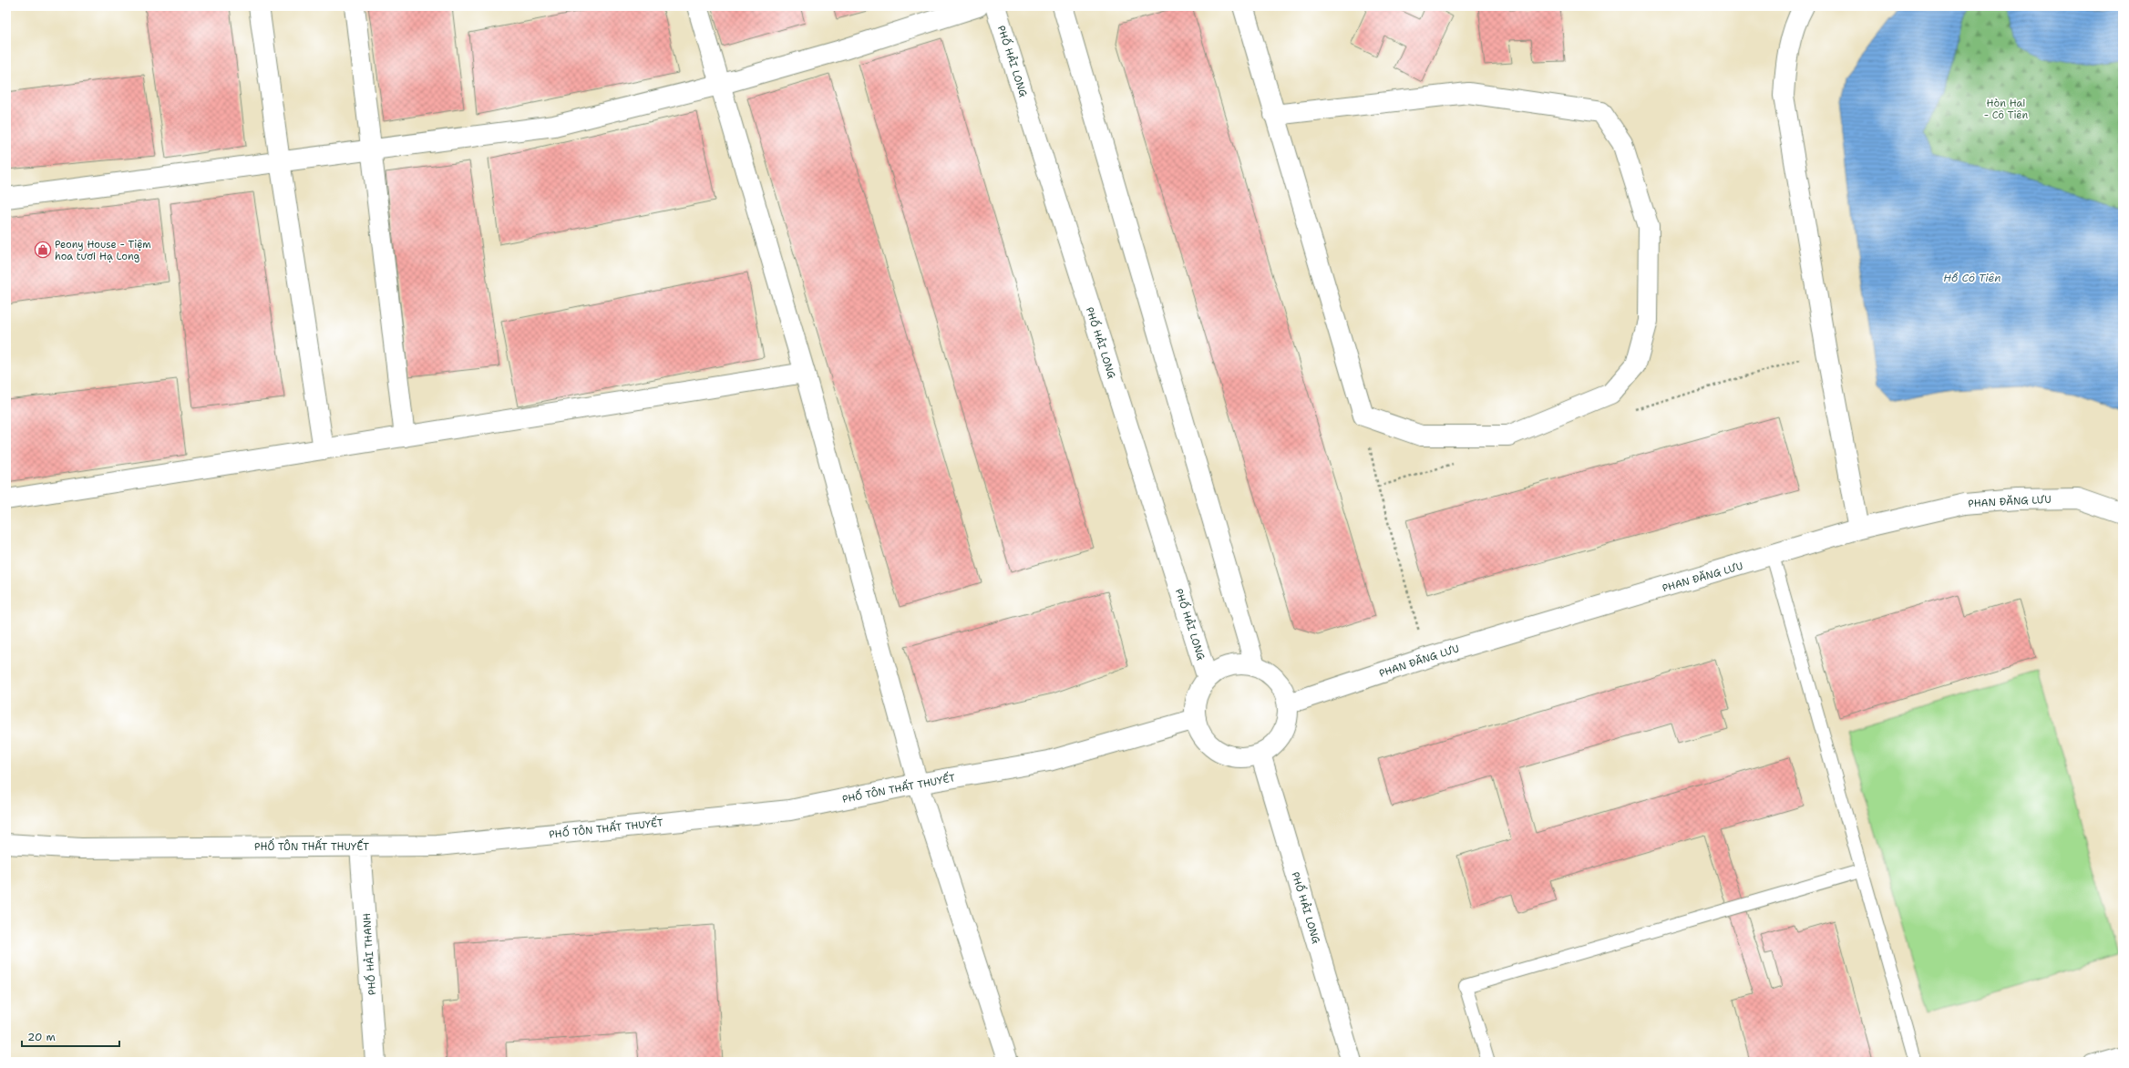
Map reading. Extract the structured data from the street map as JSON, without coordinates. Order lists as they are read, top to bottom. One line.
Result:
{"streets":{"street":["PHỐ HẢI LONG","PHAN ĐĂNG LƯU","PHỐ TÔN THẤT THUYẾT","PHỐ HẢI THANH"]},"crossings":[["PHỐ HẢI LONG","PHAN ĐĂNG LƯU"],["PHỐ HẢI LONG","PHỐ TÔN THẤT THUYẾT"],["PHAN ĐĂNG LƯU","PHỐ TÔN THẤT THUYẾT"],["PHỐ TÔN THẤT THUYẾT","PHỐ HẢI THANH"]],"water":["Hồ Cô Tiên"],"parks":["Hòn Hai - Cô Tiên"],"places":{"shop":["Peony House - Tiệm hoa tươi Hạ Long"]},"scale_bar":"20 m"}
